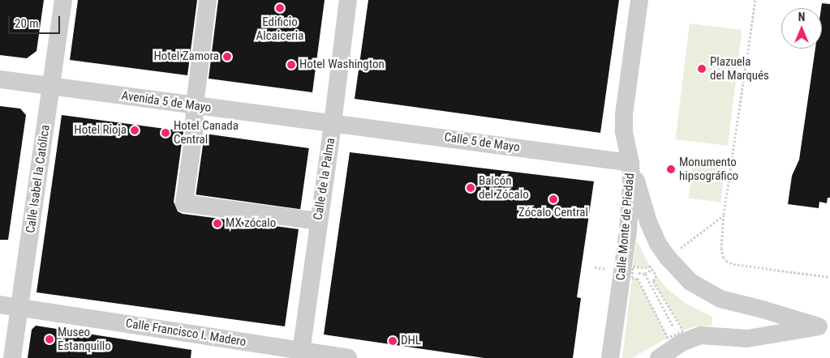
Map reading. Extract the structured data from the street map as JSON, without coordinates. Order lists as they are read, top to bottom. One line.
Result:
{"streets":{"street":["Avenida 5 de Mayo","Calle 5 de Mayo","Calle Isabel la Católica","Calle de la Palma","Calle Monte de Piedad","Calle Francisco I. Madero"]},"crossings":[["Avenida 5 de Mayo","Calle 5 de Mayo"],["Avenida 5 de Mayo","Calle Isabel la Católica"],["Avenida 5 de Mayo","Calle de la Palma"],["Calle 5 de Mayo","Calle de la Palma"],["Calle 5 de Mayo","Calle Monte de Piedad"],["Calle Isabel la Católica","Calle Francisco I. Madero"],["Calle de la Palma","Calle Francisco I. Madero"]],"places":["Edificio Alcaiceria","Hotel Zamora","Hotel Washington","Plazuela del Marqués","Hotel Rioja","Hotel Canada Central","Monumento hipsográfico","Balcón del Zócalo","Zócalo Central","MX zócalo","Museo Estanquillo","DHL"],"scale_bar":"20 m","north":"top"}
